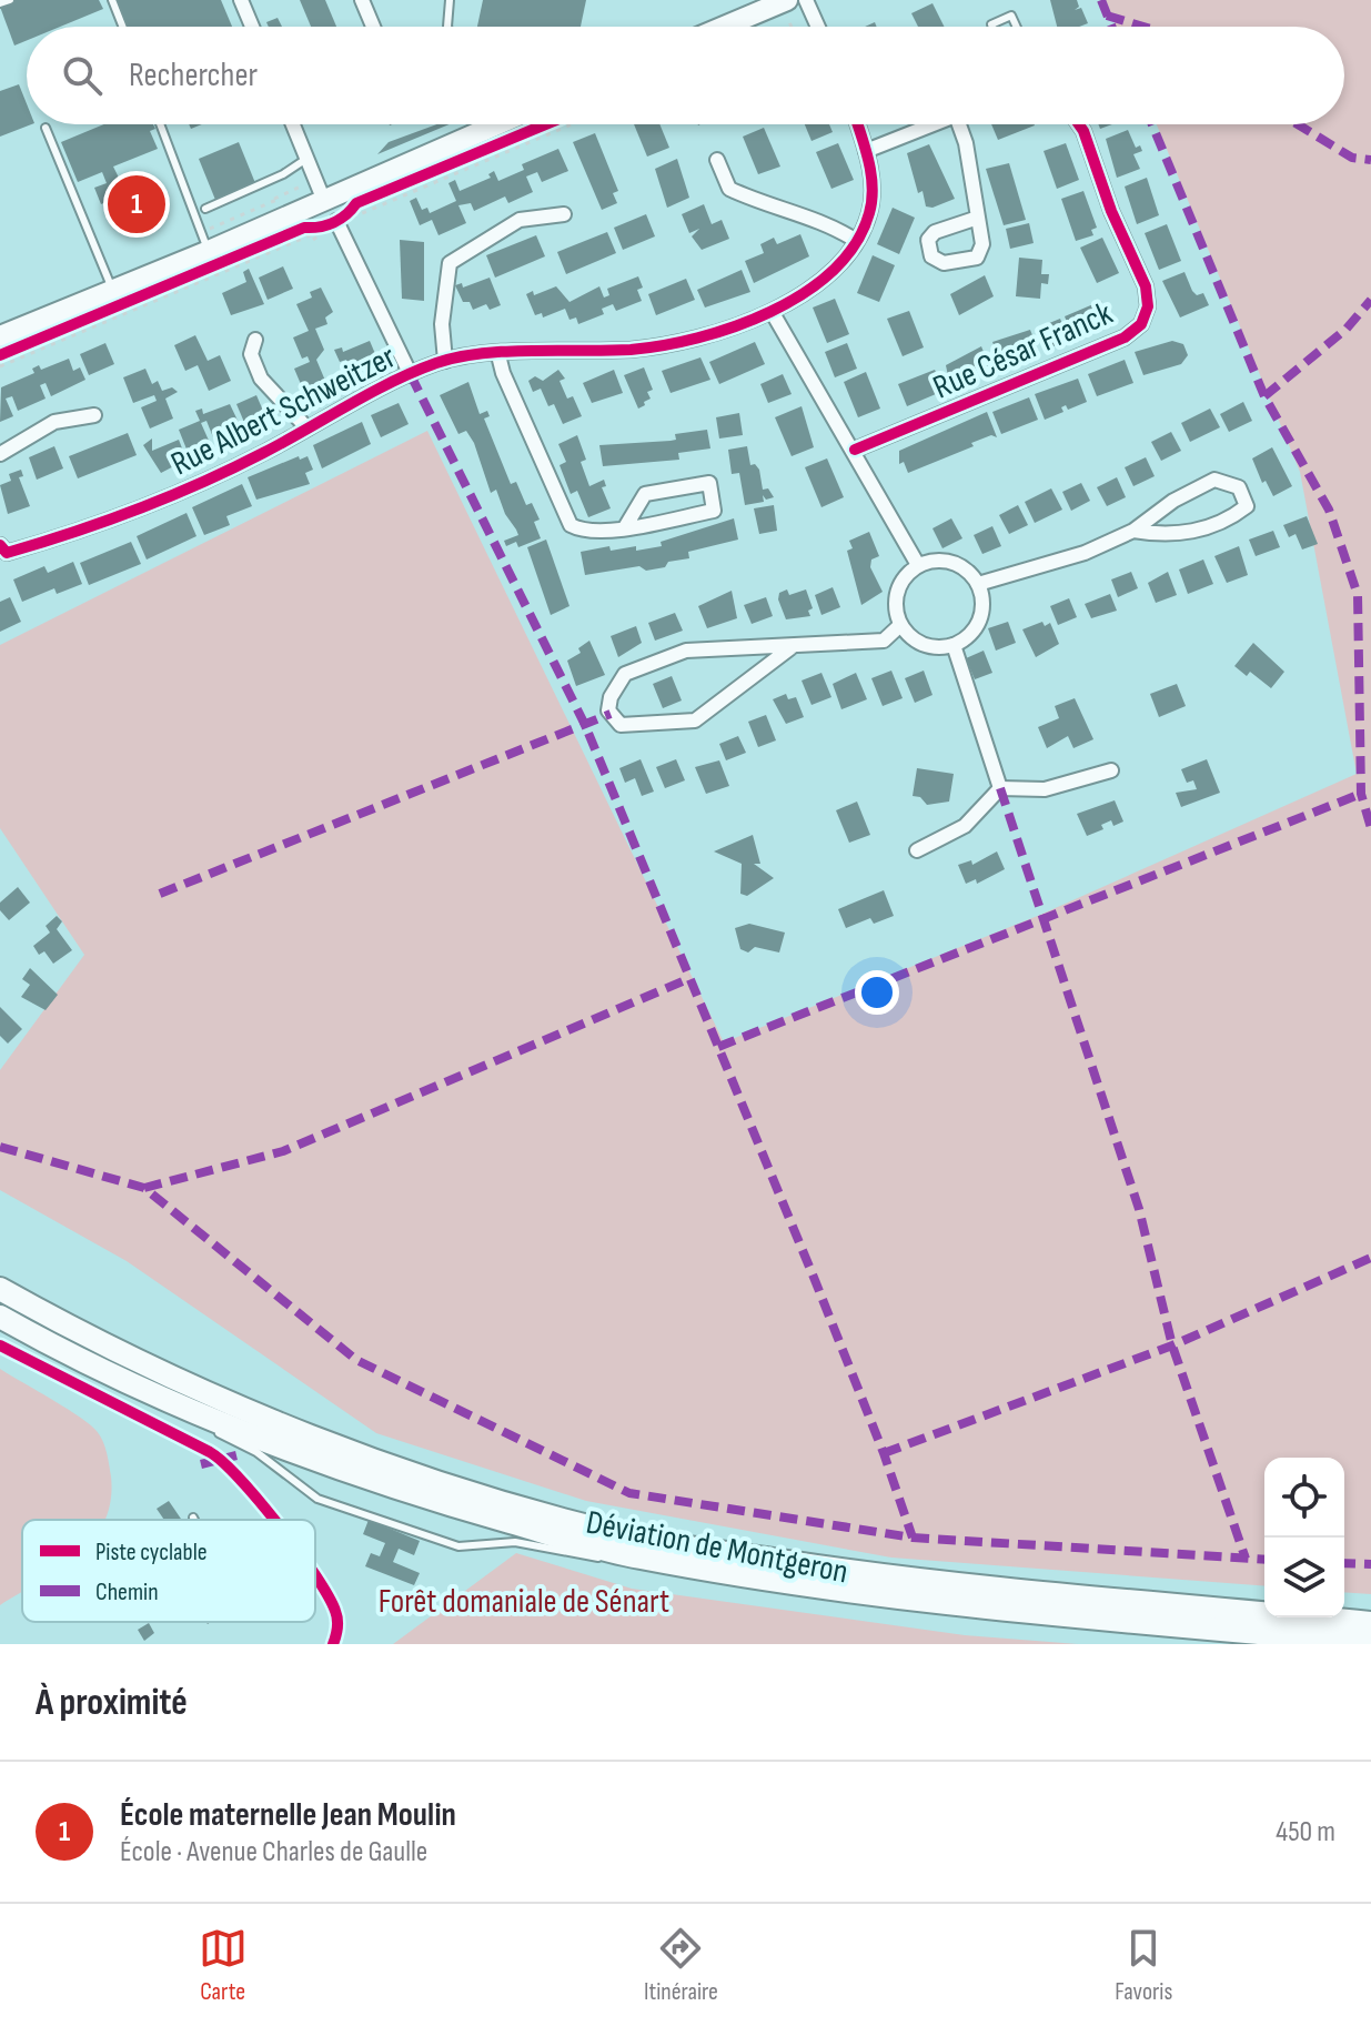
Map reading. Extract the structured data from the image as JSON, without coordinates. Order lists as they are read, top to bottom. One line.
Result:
{"streets":{"main road":["Déviation de Montgeron"],"street":["Rue César Franck","Rue Albert Schweitzer"]},"parks":["Forêt domaniale de Sénart"],"legend":["Piste cyclable","Chemin"],"page":{"search":"Rechercher","pins":"1","heading":"À proximité","list":[{"mark":"1","name":"École maternelle Jean Moulin","note":"École · Avenue Charles de Gaulle","value":"450 m"}],"nav":["Carte","Itinéraire","Favoris"]}}
